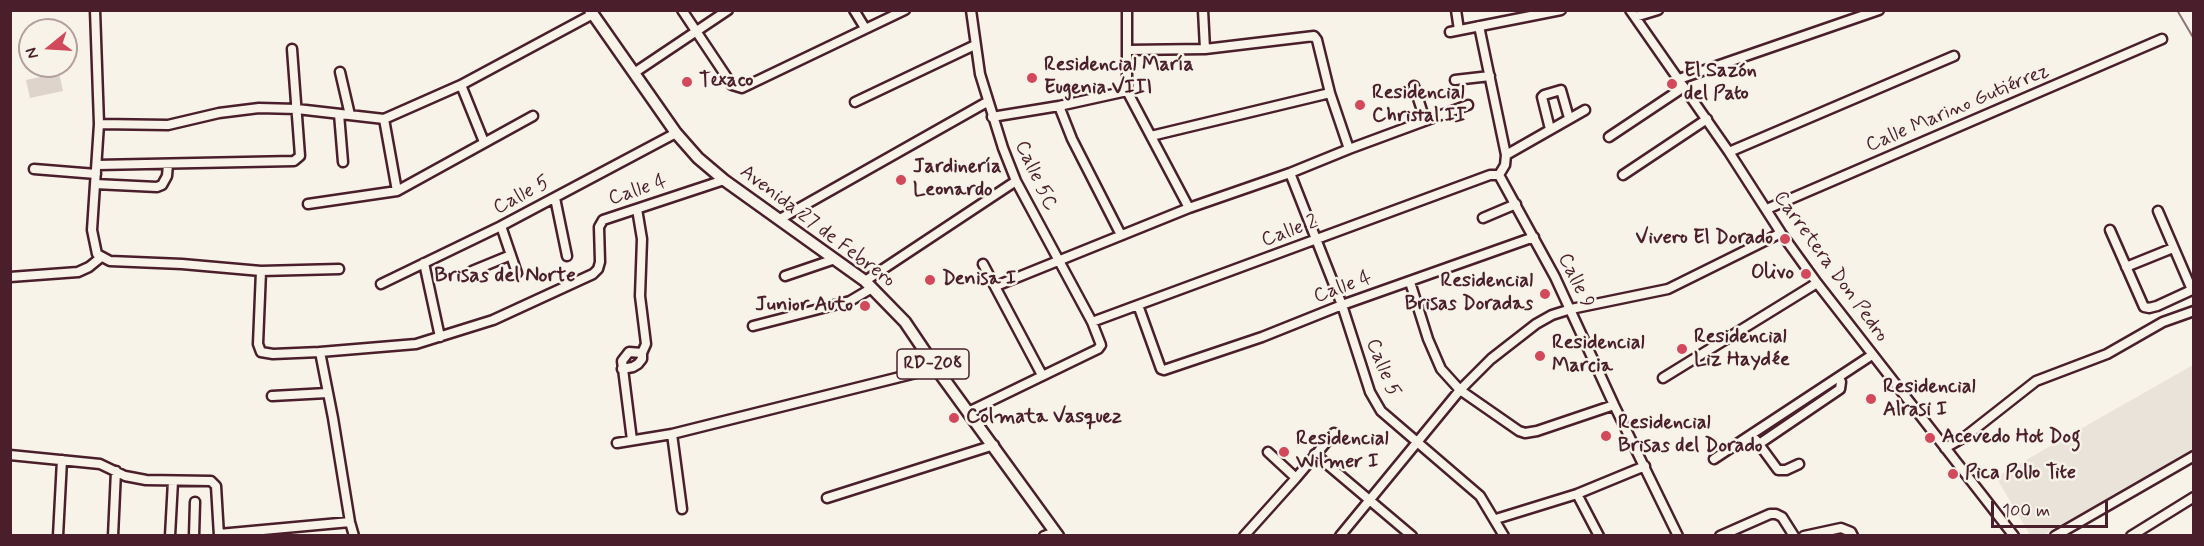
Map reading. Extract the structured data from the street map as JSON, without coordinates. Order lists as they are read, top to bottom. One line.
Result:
{"streets":{"main road":["Avenida 27 de Febrero","RD-208"],"street":["Calle Marino Gutiérrez","Calle 5C","Calle 4","Calle 5","Calle 2","Carretera Don Pedro","Calle 9"]},"crossings":[["Calle Marino Gutiérrez","Carretera Don Pedro"],["Calle 5C","Calle 2"],["Calle 4","Calle 5"],["Calle 4","Avenida 27 de Febrero"],["Calle 4","Calle 2"],["Calle 4","Calle 9"],["Calle 5","Avenida 27 de Febrero"],["Calle 5","Calle 2"],["Calle 2","Calle 9"]],"districts":["Brisas del Norte"],"places":["Residencial María Eugenia VIII","Texaco","El Sazón del Pato","Residencial Christal II","Jardinería Leonardo","Vivero El Dorado","Olivo","Denisa I","Residencial Brisas Doradas","Junior Auto","Residencial Liz Haydée","Residencial Marcia","Residencial Alrasi I","Colmata Vasquez","Residencial Brisas del Dorado","Acevedo Hot Dog","Residencial Wilmer I","Pica Pollo Tite"],"scale_bar":"100 m","north":"left"}
